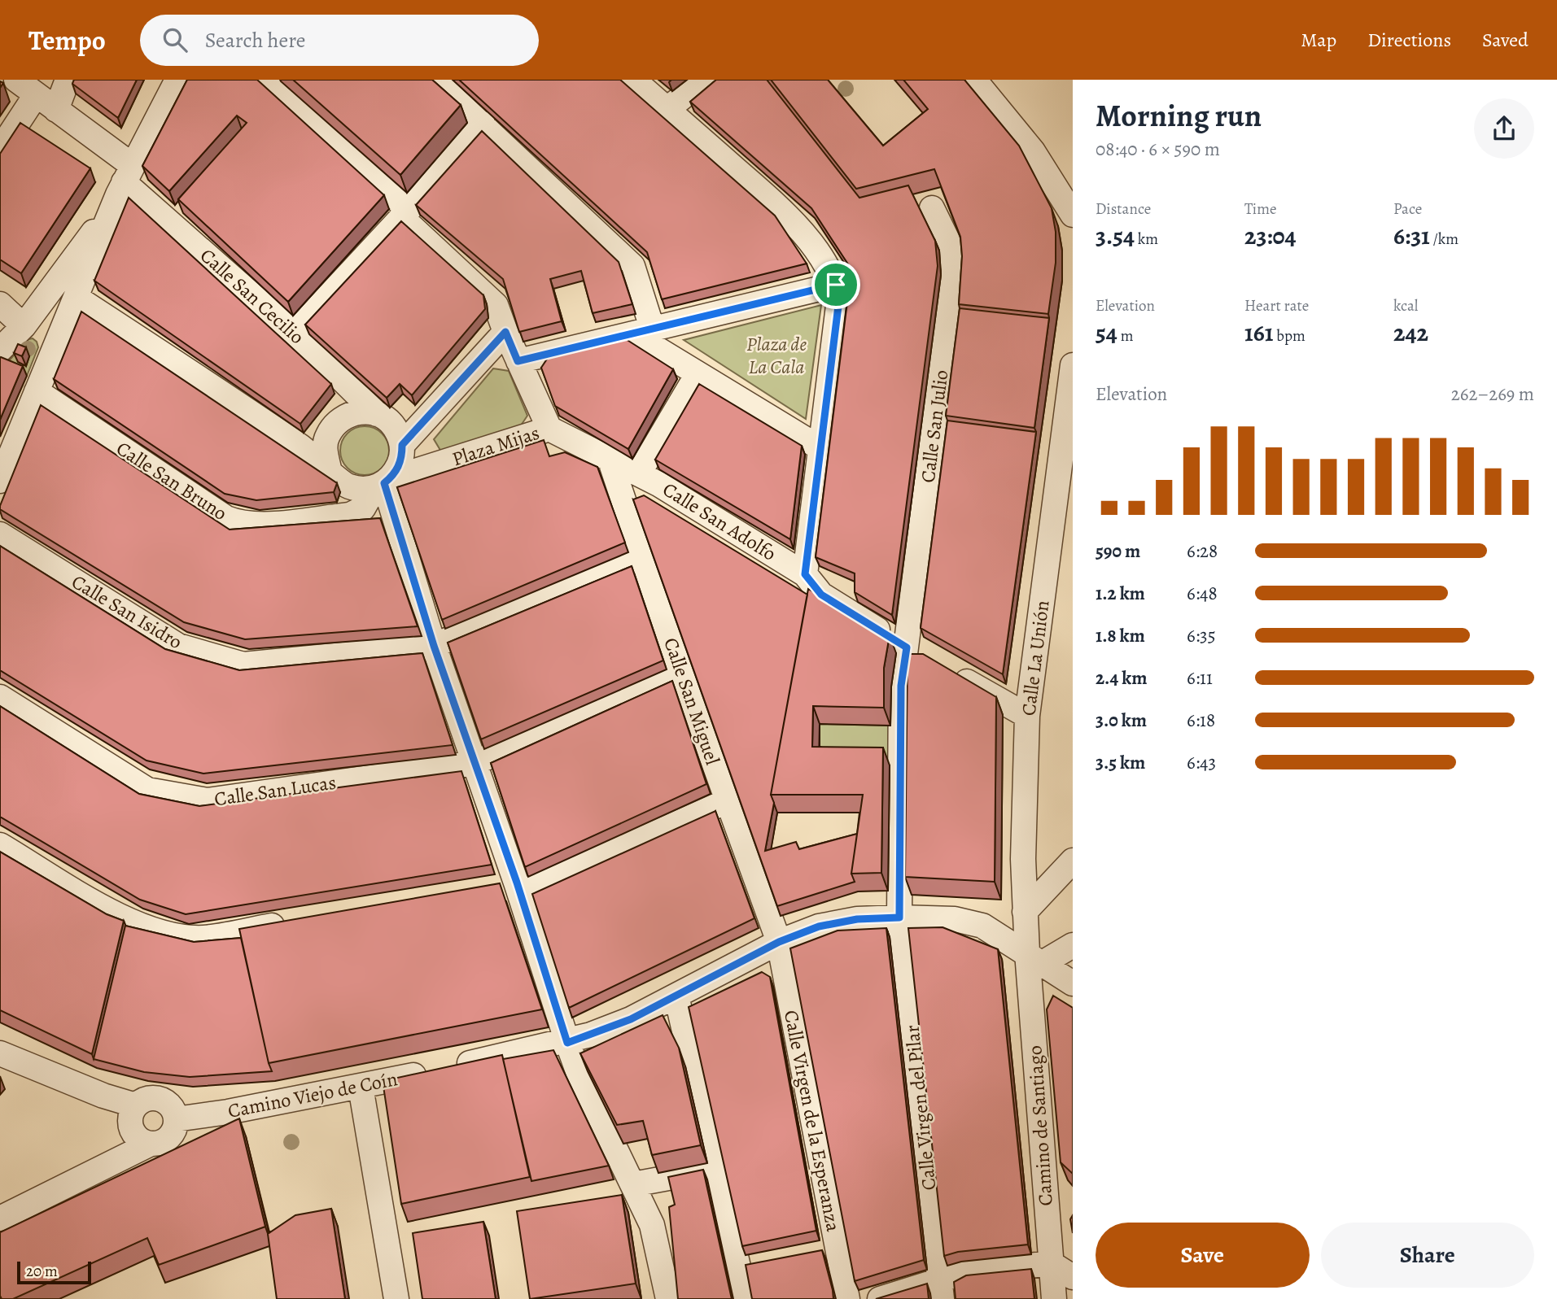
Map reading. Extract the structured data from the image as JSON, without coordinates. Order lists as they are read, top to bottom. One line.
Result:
{"streets":{"street":["Calle San Cecilio","Calle San Julio","Plaza Mijas","Calle San Bruno","Calle San Adolfo","Calle San Isidro","Calle La Unión","Calle San Miguel","Calle San Lucas","Camino Viejo de Coín","Calle Virgen del Pilar","Calle Virgen de la Esperanza","Camino de Santiago"]},"crossings":[["Calle San Cecilio","Plaza Mijas"],["Calle San Cecilio","Calle San Bruno"],["Calle San Julio","Calle San Adolfo"],["Calle San Julio","Camino Viejo de Coín"],["Calle San Julio","Calle Virgen del Pilar"],["Plaza Mijas","Calle San Bruno"],["Plaza Mijas","Calle San Adolfo"],["Calle San Adolfo","Calle La Unión"],["Calle San Adolfo","Calle San Miguel"],["Calle San Isidro","Calle San Miguel"],["Calle La Unión","Camino Viejo de Coín"],["Calle La Unión","Camino de Santiago"],["Calle San Miguel","Calle San Lucas"],["Calle San Miguel","Camino Viejo de Coín"],["Calle San Miguel","Calle Virgen de la Esperanza"],["Camino Viejo de Coín","Calle Virgen del Pilar"],["Camino Viejo de Coín","Calle Virgen de la Esperanza"],["Camino Viejo de Coín","Camino de Santiago"]],"parks":["Plaza de La Cala"],"scale_bar":"20 m","page":{"header":"Tempo","search":"Search here","nav":["Map","Directions","Saved"],"heading":["Morning run","08:40 · 6 × 590 m"],"stats":[["Distance","3.54 km"],["Time","23:04"],["Pace","6:31 /km"],["Elevation","54 m"],["Heart rate","161 bpm"],["kcal","242"]],"chart":["Elevation","262–269 m"],"list":[{"name":"590 m","note":"6:28"},{"name":"1.2 km","note":"6:48"},{"name":"1.8 km","note":"6:35"},{"name":"2.4 km","note":"6:11"},{"name":"3.0 km","note":"6:18"},{"name":"3.5 km","note":"6:43"}],"buttons":["Save","Share"],"scale":"20 m"}}
